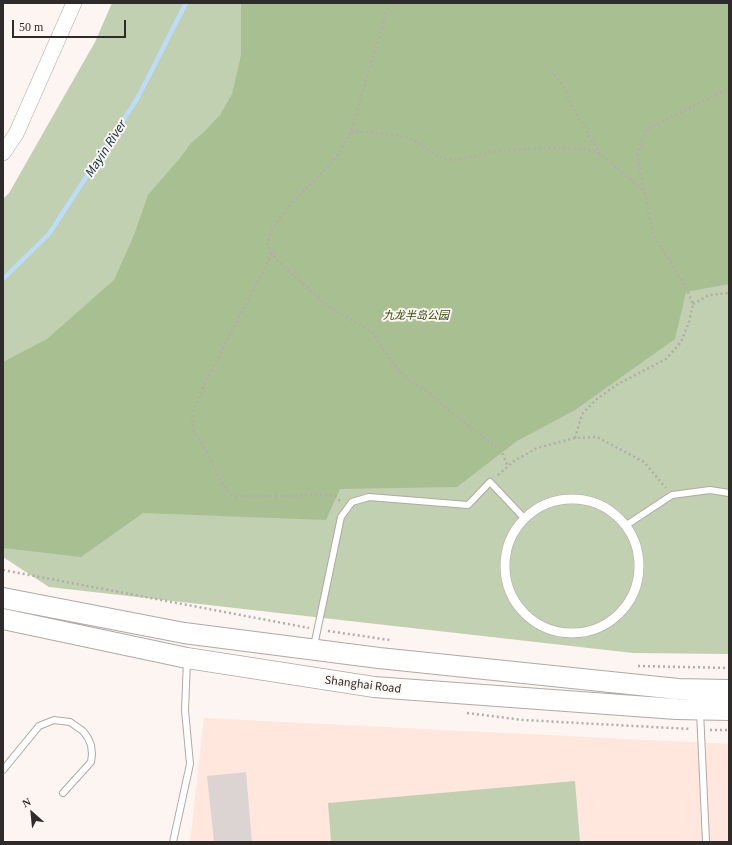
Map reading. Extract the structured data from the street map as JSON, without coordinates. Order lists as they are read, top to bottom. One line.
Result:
{"streets":{"highway":["Shanghai Road"]},"water":["Mayin River"],"parks":["九龙半岛公园"],"scale_bar":"50 m","north":"top left"}
